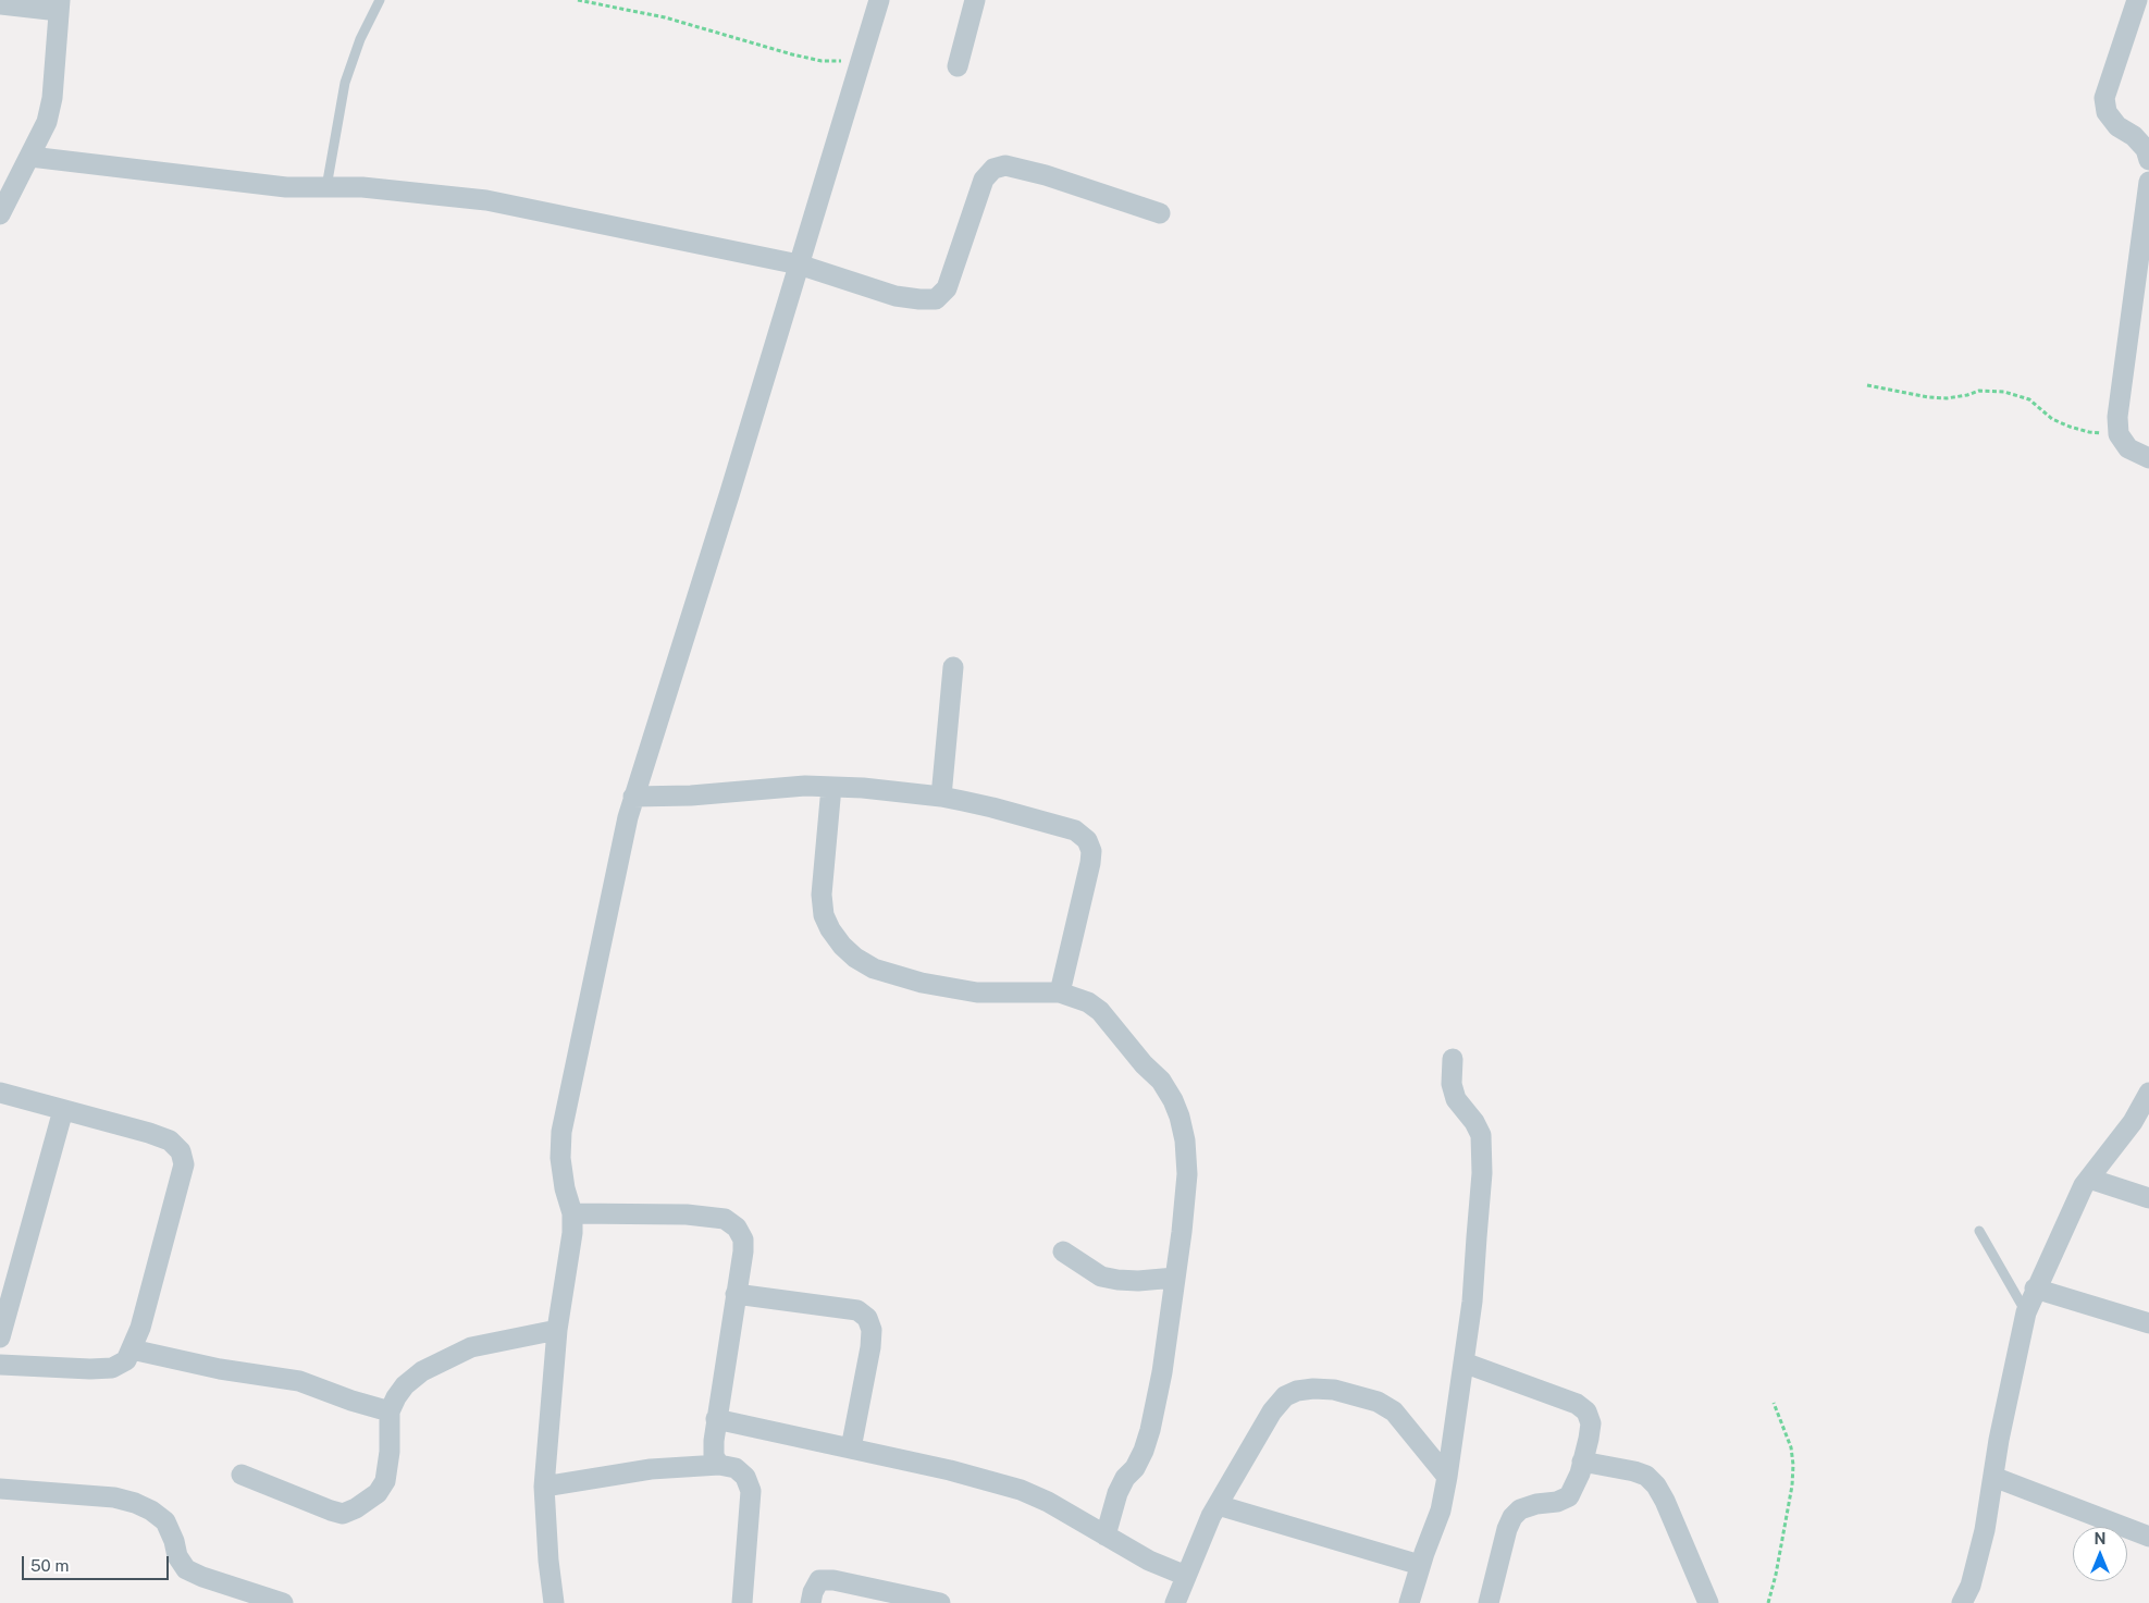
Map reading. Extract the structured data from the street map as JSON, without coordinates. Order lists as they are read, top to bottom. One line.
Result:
{"scale_bar":"50 m","north":"top"}
